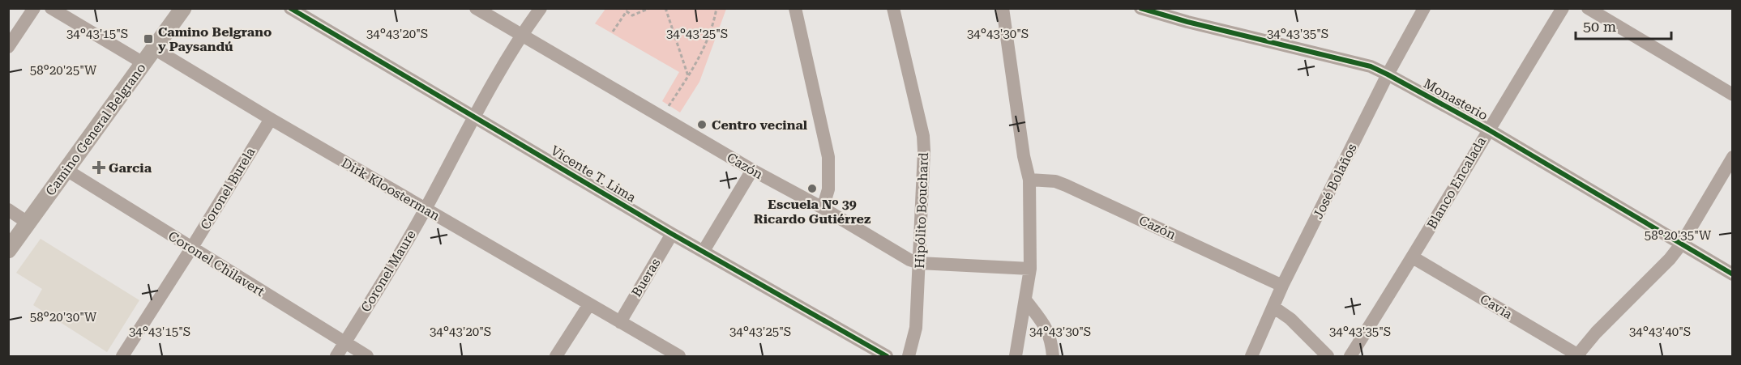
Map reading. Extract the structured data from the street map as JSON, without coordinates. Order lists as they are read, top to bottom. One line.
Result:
{"streets":{"main road":["Camino General Belgrano"],"street":["Monasterio","Cazón","Vicente T. Lima","José Bolaños","Blanco Encalada","Coronel Burela","Dirk Kloosterman","Hipólito Bouchard","Coronel Chilavert","Coronel Maure","Bueras","Cavia"]},"crossings":[["Monasterio","José Bolaños"],["Monasterio","Blanco Encalada"],["Camino General Belgrano","Dirk Kloosterman"],["Camino General Belgrano","Coronel Chilavert"],["Cazón","José Bolaños"],["Cazón","Hipólito Bouchard"],["Cazón","Coronel Maure"],["Vicente T. Lima","Coronel Maure"],["Vicente T. Lima","Bueras"],["Blanco Encalada","Cavia"],["Coronel Burela","Dirk Kloosterman"],["Coronel Burela","Coronel Chilavert"],["Dirk Kloosterman","Coronel Maure"],["Dirk Kloosterman","Bueras"],["Coronel Chilavert","Coronel Maure"]],"places":{"transit":["Camino Belgrano y Paysandú"],"other":["Centro vecinal","Escuela Nº 39 Ricardo Gutiérrez"],"health":["Garcia"]},"scale_bar":"50 m","coordinates":["34°43'15\"S","34°43'20\"S","34°43'25\"S","34°43'30\"S","34°43'35\"S","58°20'25\"W","58°20'35\"W","58°20'30\"W","34°43'40\"S"]}
